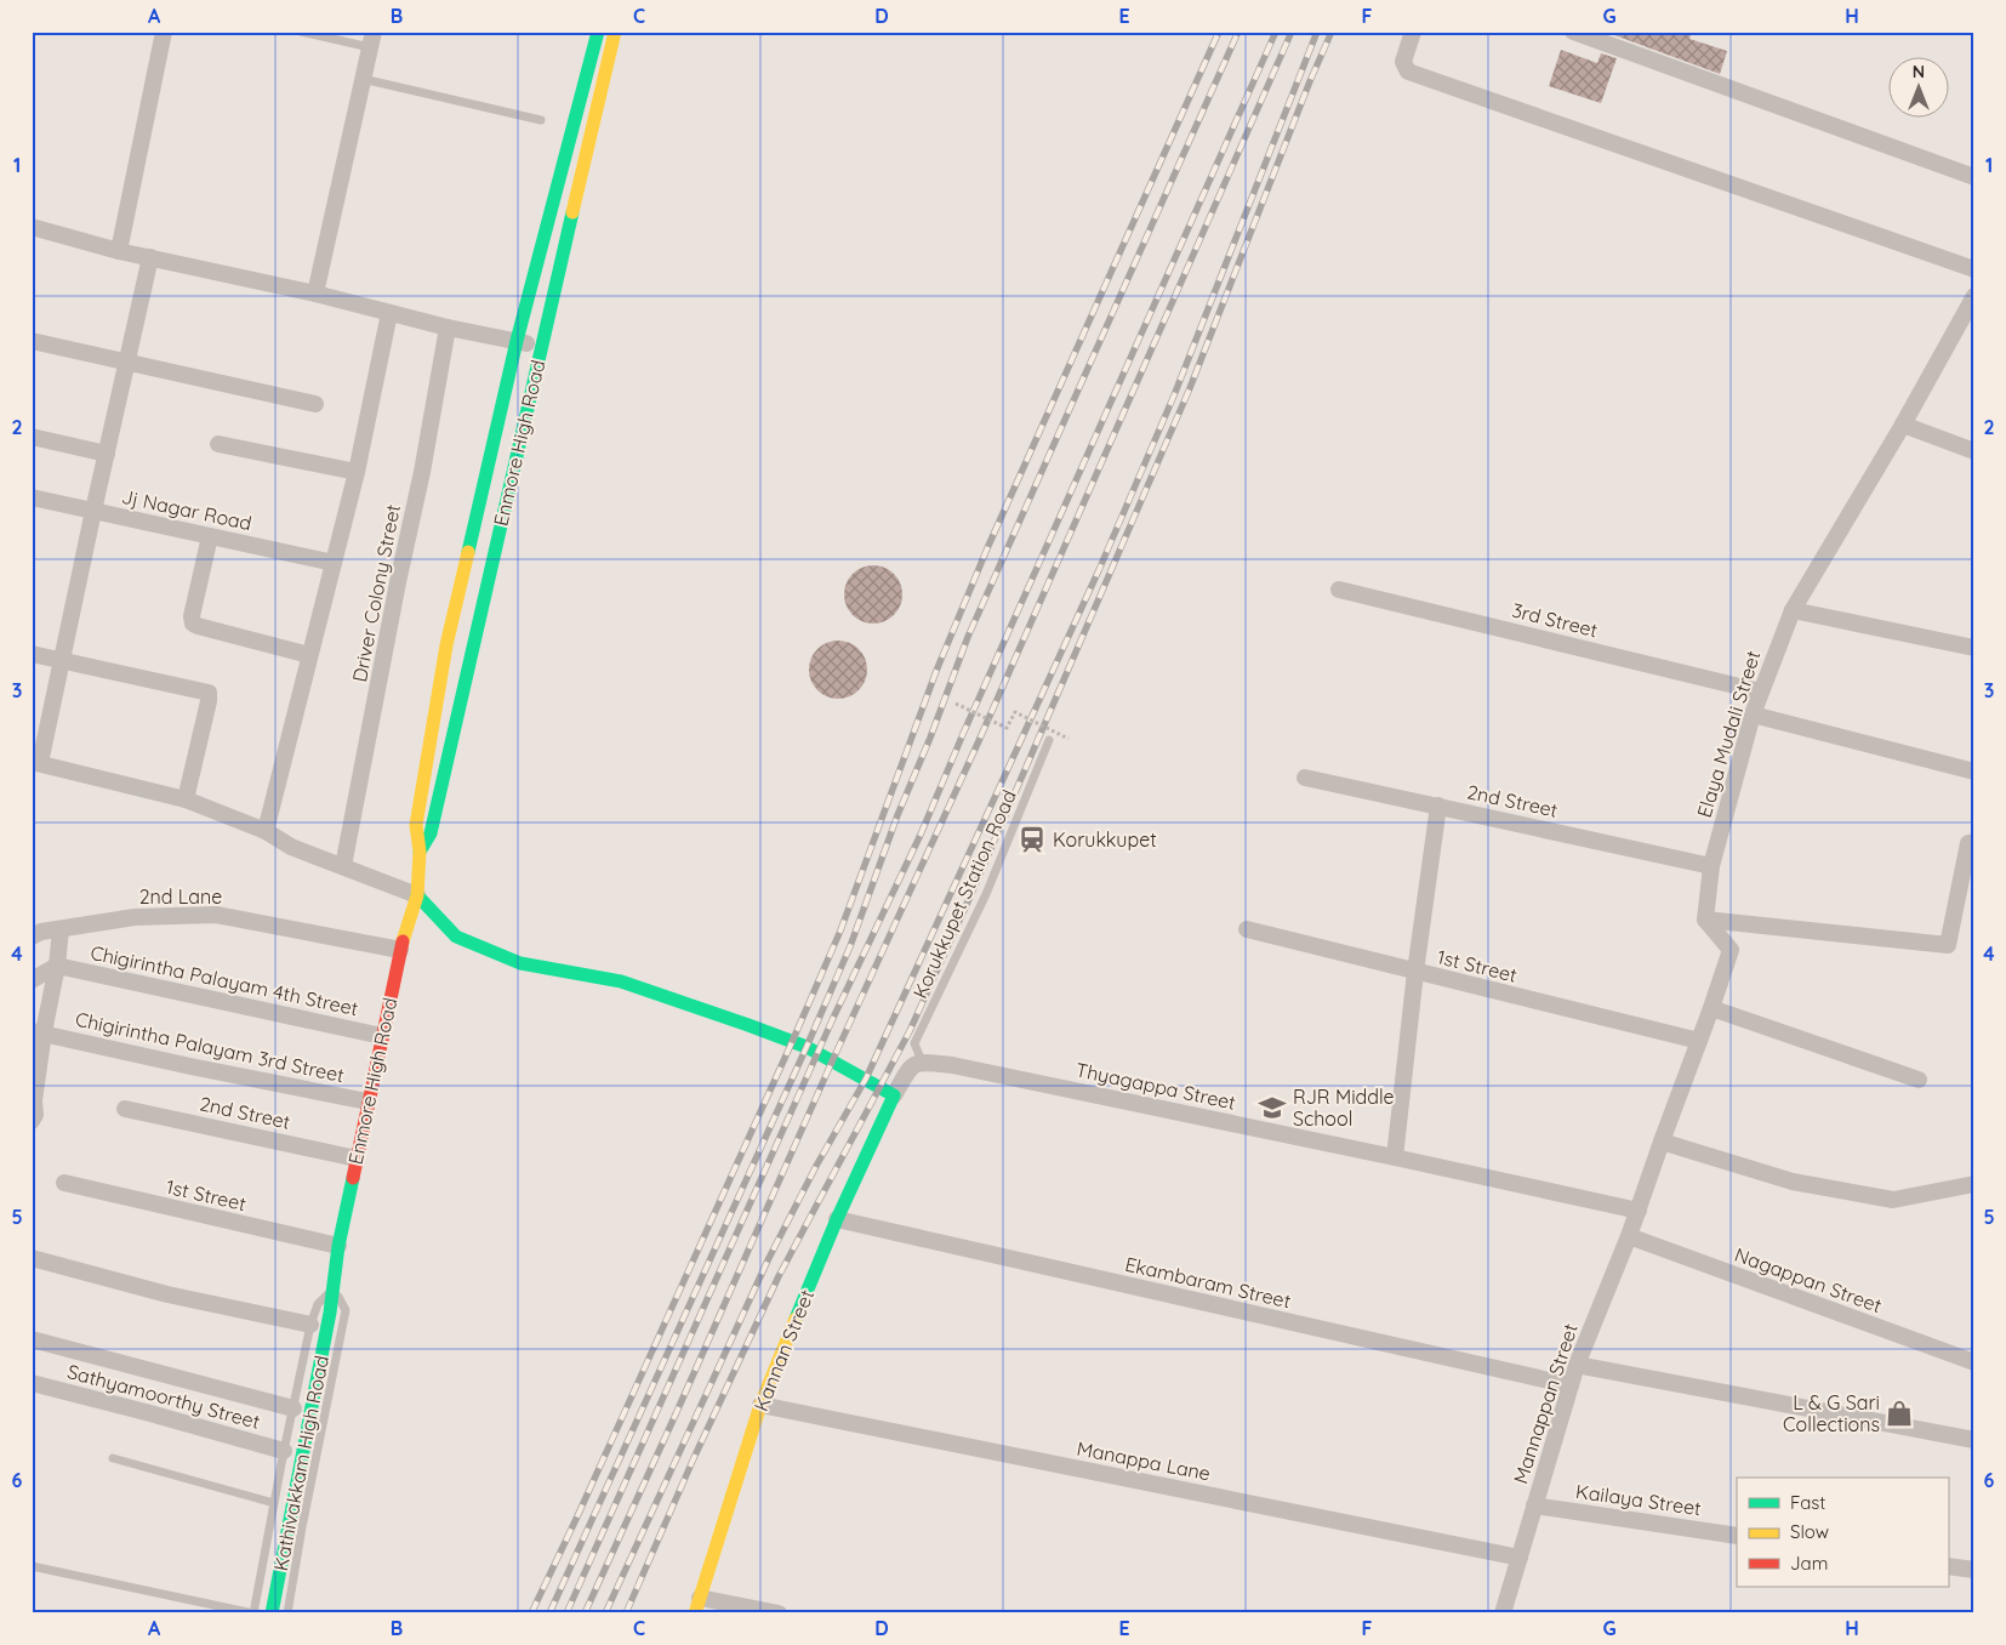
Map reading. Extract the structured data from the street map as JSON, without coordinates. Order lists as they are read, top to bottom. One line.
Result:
{"streets":{"main road":["Enmore High Road","Kannan Street","Kathivakkam High Road"],"street":["Jj Nagar Road","Driver Colony Street","3rd Street","Elaya Mudali Street","2nd Street","2nd Lane","1st Street","Chigirintha Palayam 4th Street","Chigirintha Palayam 3rd Street","Thyagappa Street","Nagappan Street","Ekambaram Street","Sathyamoorthy Street","Mannappan Street","Manappa Lane","Kailaya Street"],"lane":["Korukkupet Station Road"]},"crossings":[["Enmore High Road","2nd Street"],["Enmore High Road","2nd Lane"],["Enmore High Road","1st Street"],["Enmore High Road","Chigirintha Palayam 4th Street"],["Enmore High Road","Chigirintha Palayam 3rd Street"],["Enmore High Road","Kathivakkam High Road"],["3rd Street","Elaya Mudali Street"],["Elaya Mudali Street","2nd Street"],["Korukkupet Station Road","Thyagappa Street"],["Thyagappa Street","Mannappan Street"],["Nagappan Street","Mannappan Street"],["Ekambaram Street","Kannan Street"],["Ekambaram Street","Mannappan Street"],["Kannan Street","Manappa Lane"],["Mannappan Street","Manappa Lane"],["Mannappan Street","Kailaya Street"]],"places":{"station":["Korukkupet"],"school or university":["RJR Middle School"],"shop":["L & G Sari Collections"]},"legend":["Fast","Slow","Jam"],"north":"top","grid":{"columns":["A","B","C","D","E","F","G","H"],"rows":["1","2","3","4","5","6"]}}
